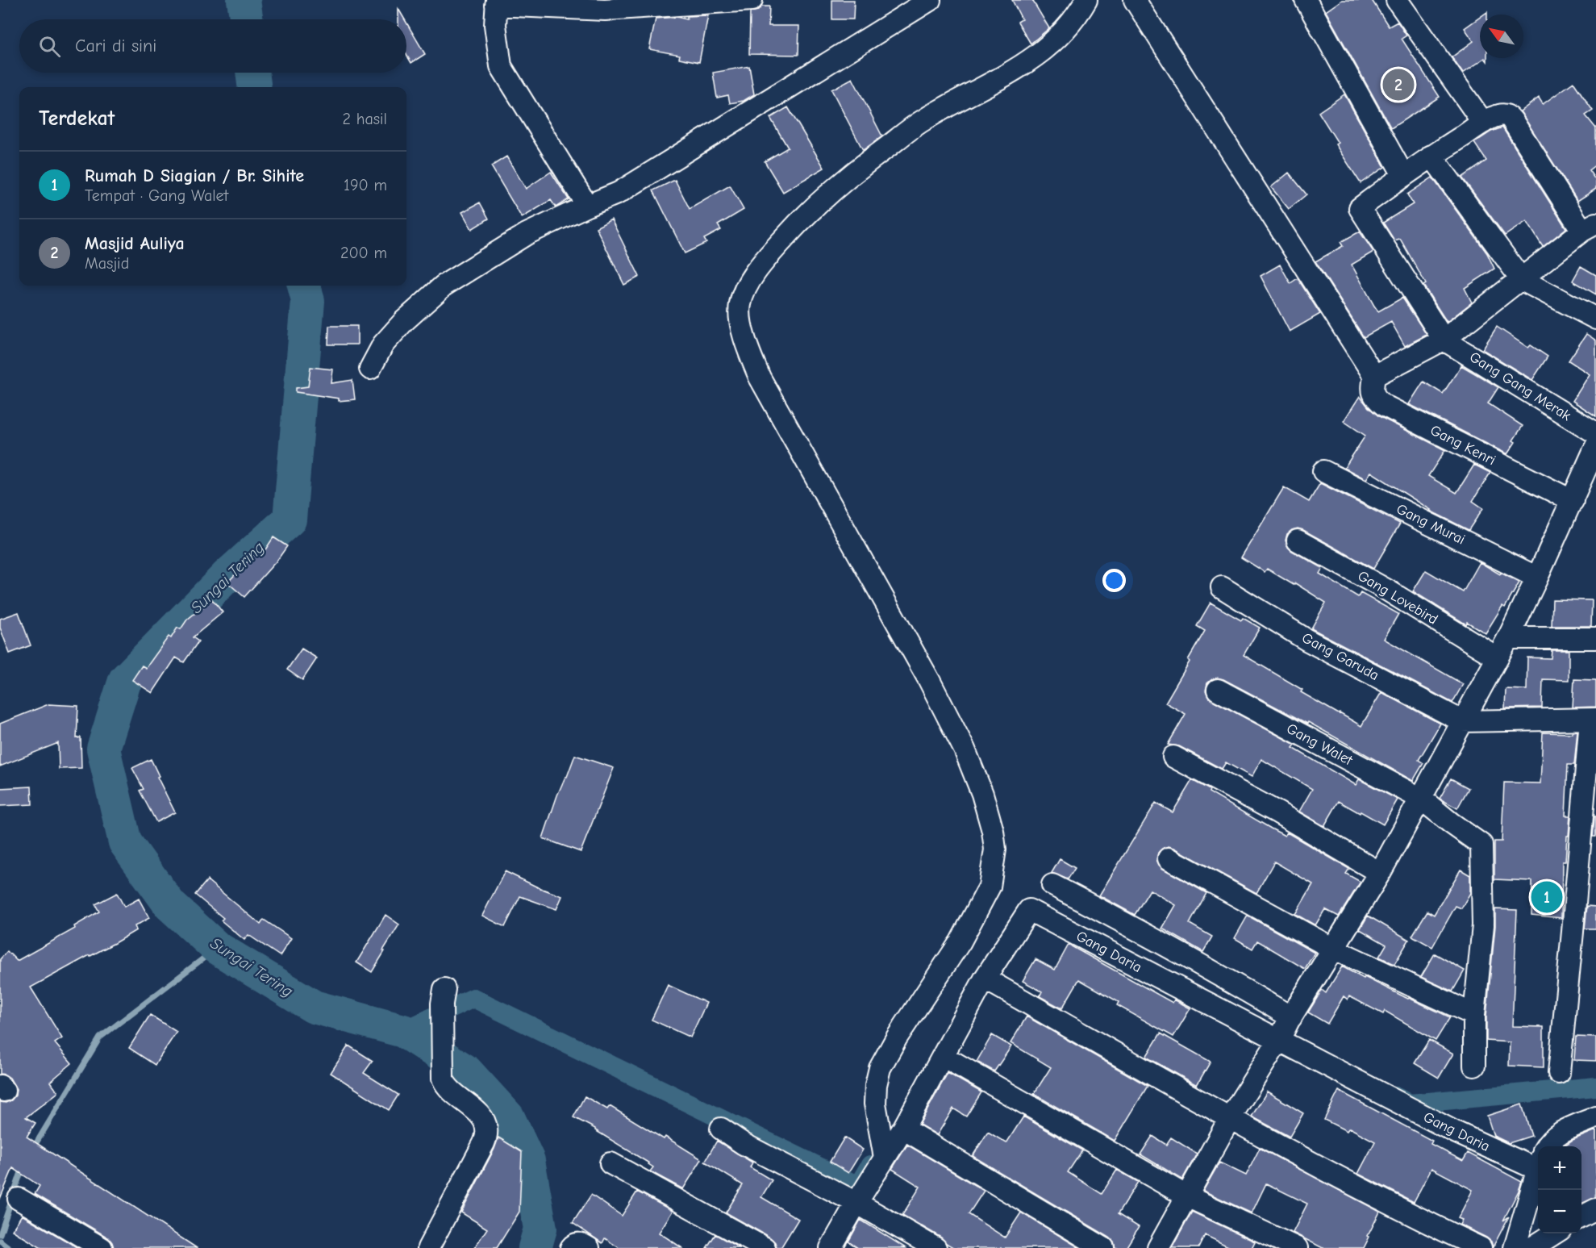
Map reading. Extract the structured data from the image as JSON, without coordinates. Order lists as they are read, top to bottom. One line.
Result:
{"streets":{"street":["Gang Gang Merak","Gang Kenri","Gang Murai","Gang Lovebird","Gang Garuda","Gang Walet","Gang Daria"]},"water":["Sungai Tering"],"north":"top left","page":{"search":"Cari di sini","pins":["2","1"],"heading":["Terdekat","2 hasil"],"list":[{"mark":"1","name":"Rumah D Siagian / Br. Sihite","note":"Tempat · Gang Walet","value":"190 m"},{"mark":"2","name":"Masjid Auliya","note":"Masjid","value":"200 m"}],"map_buttons":["+","−"]}}
